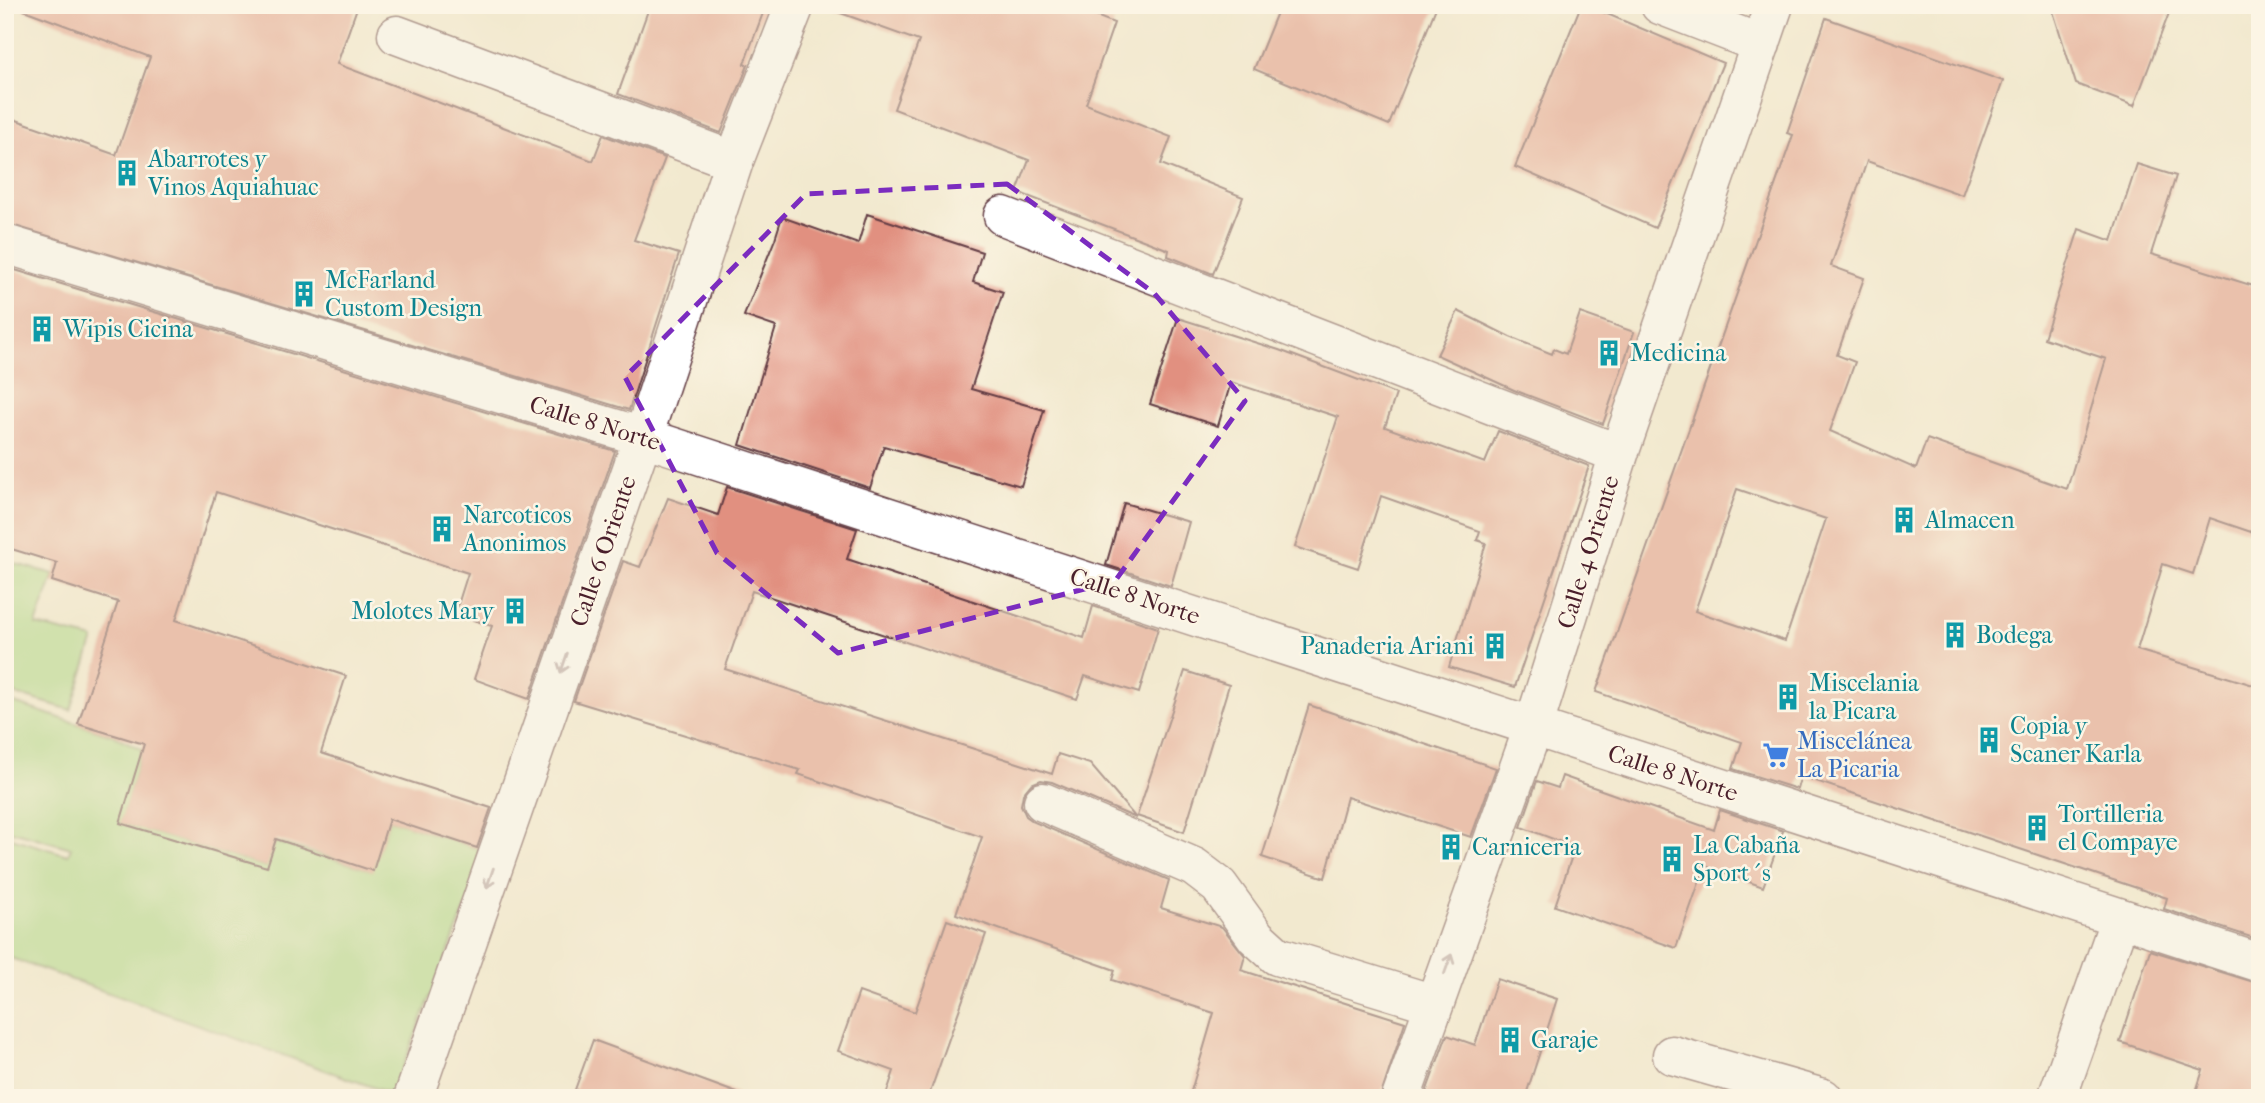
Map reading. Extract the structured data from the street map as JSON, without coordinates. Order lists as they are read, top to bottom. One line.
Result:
{"streets":{"street":["Calle 8 Norte","Calle 6 Oriente","Calle 4 Oriente"]},"crossings":[["Calle 8 Norte","Calle 6 Oriente"],["Calle 8 Norte","Calle 4 Oriente"]],"one_way":["Calle 6 Oriente"],"places":{"building":["Abarrotes y Vinos Aquiahuac","McFarland Custom Design","Wipis Cicina","Medicina","Almacen","Narcoticos Anonimos","Molotes Mary","Bodega","Panaderia Ariani","Miscelania la Picara","Copia y Scaner Karla","Tortilleria el Compaye","Carniceria","La Cabaña Sport´s","Garaje"],"supermarket":["Miscelánea La Picaria"]}}
